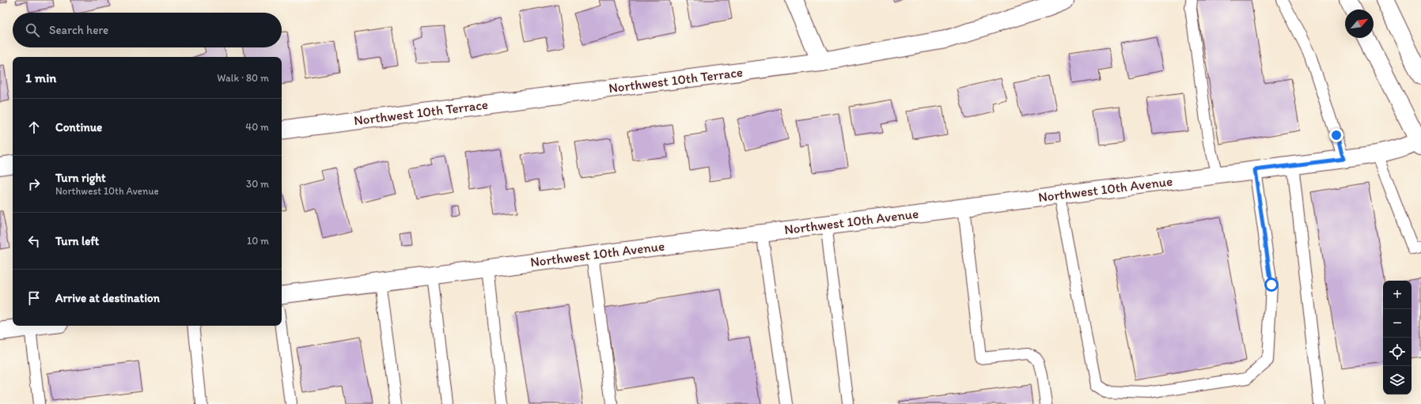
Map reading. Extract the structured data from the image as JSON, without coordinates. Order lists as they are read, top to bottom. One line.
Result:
{"streets":{"street":["Northwest 10th Terrace","Northwest 10th Avenue"]},"north":"top right","page":{"search":"Search here","heading":["1 min","Walk · 80 m"],"list":[["Continue","40 m"],["Turn right","Northwest 10th Avenue","30 m"],["Turn left","10 m"],"Arrive at destination"],"map_buttons":["+","−"]}}
